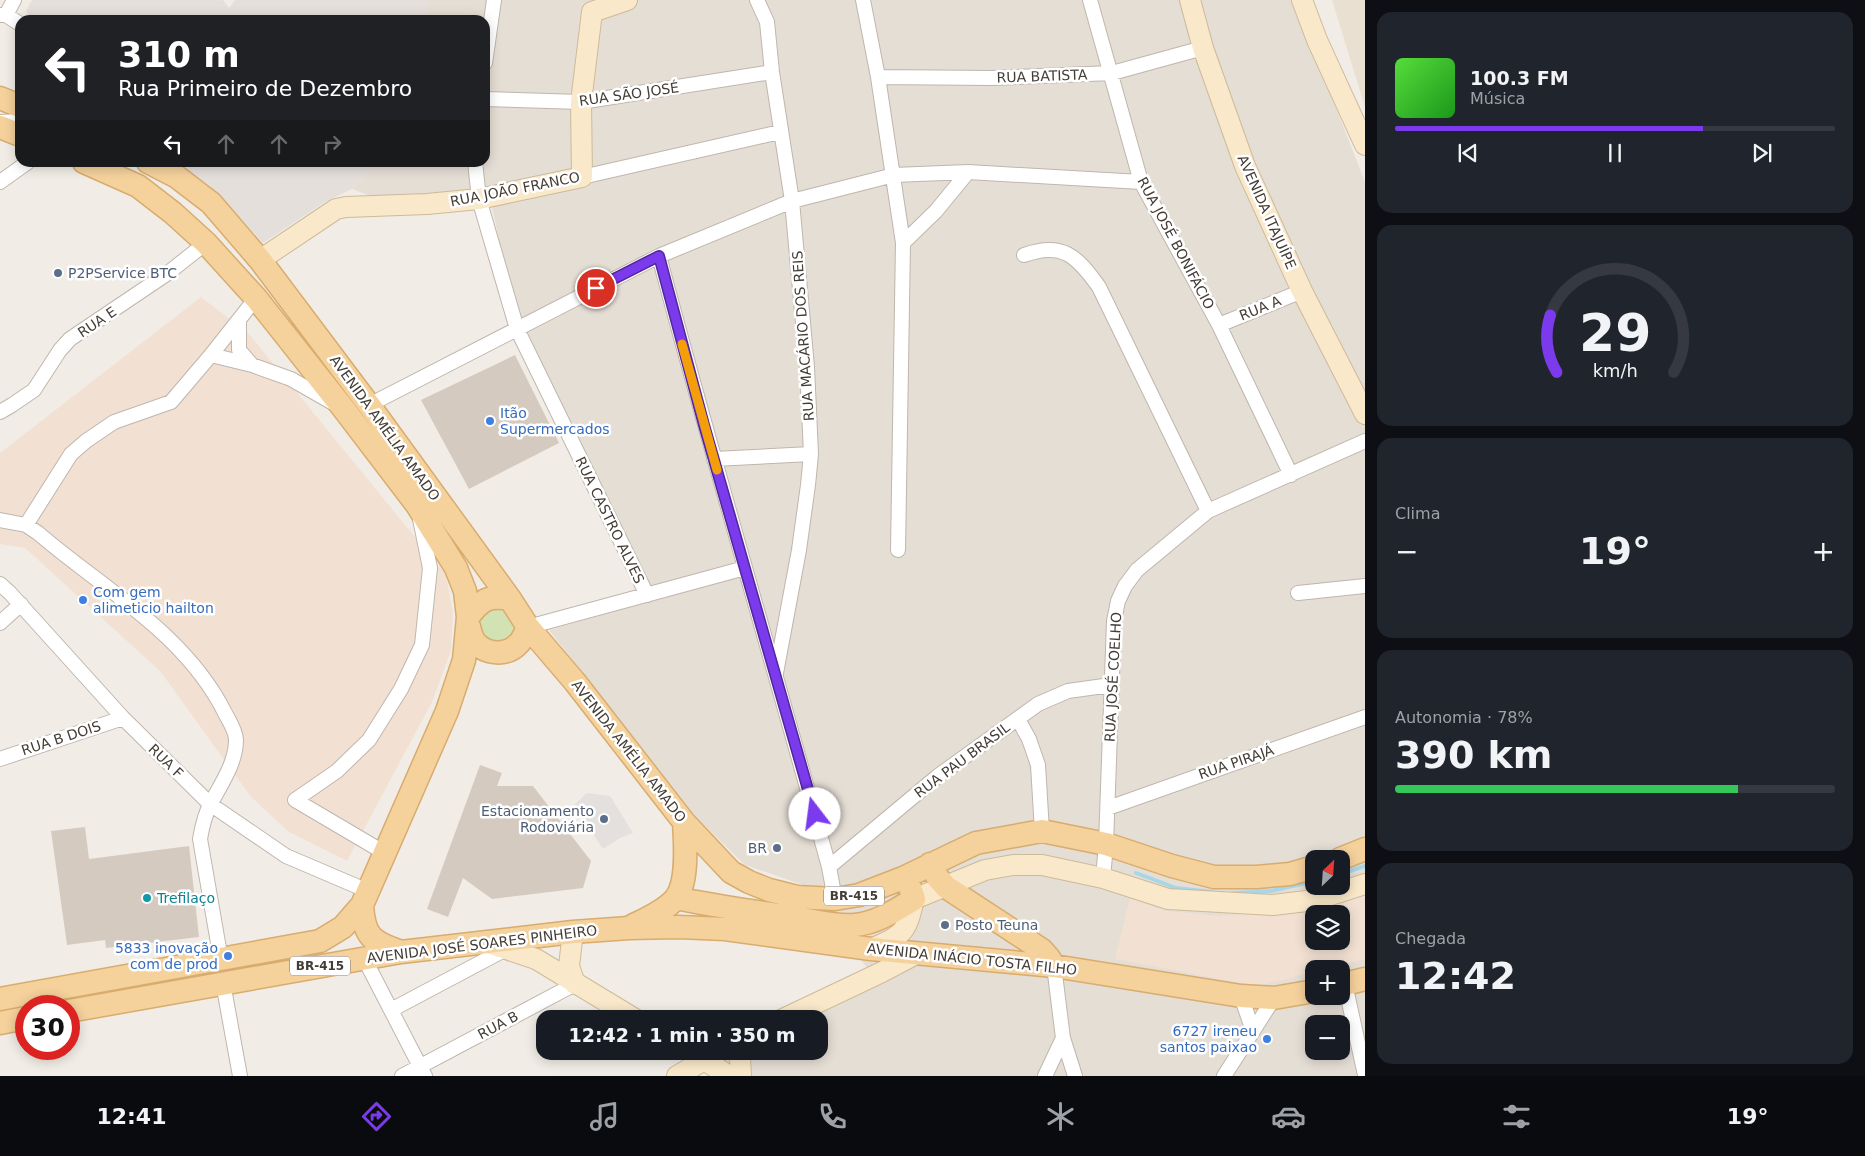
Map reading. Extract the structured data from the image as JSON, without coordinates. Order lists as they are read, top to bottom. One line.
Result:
{"streets":{"main road":["AVENIDA AMÉLIA AMADO","BR-415","AVENIDA JOSÉ SOARES PINHEIRO","AVENIDA INÁCIO TOSTA FILHO"],"street":["RUA BATISTA","RUA SÃO JOSÉ","RUA JOÃO FRANCO","AVENIDA ITAJUÍPE","RUA JOSÉ BONIFÁCIO","RUA A","RUA E","RUA MACÁRIO DOS REIS","RUA CASTRO ALVES","RUA JOSÉ COELHO","RUA B DOIS","RUA PAU BRASIL","RUA F","RUA PIRAJÁ","RUA B"]},"crossings":[["RUA BATISTA","AVENIDA ITAJUÍPE"],["RUA BATISTA","RUA JOSÉ BONIFÁCIO"],["RUA SÃO JOSÉ","RUA MACÁRIO DOS REIS"],["RUA JOÃO FRANCO","RUA MACÁRIO DOS REIS"],["RUA JOÃO FRANCO","AVENIDA AMÉLIA AMADO"],["RUA JOÃO FRANCO","RUA CASTRO ALVES"],["AVENIDA ITAJUÍPE","RUA A"],["RUA JOSÉ BONIFÁCIO","RUA A"],["RUA JOSÉ BONIFÁCIO","RUA JOSÉ COELHO"],["RUA E","AVENIDA AMÉLIA AMADO"],["AVENIDA AMÉLIA AMADO","RUA JOSÉ COELHO"],["AVENIDA AMÉLIA AMADO","RUA F"],["AVENIDA AMÉLIA AMADO","BR-415"],["RUA JOSÉ COELHO","RUA PAU BRASIL"],["RUA JOSÉ COELHO","RUA PIRAJÁ"],["RUA B DOIS","RUA F"],["RUA F","BR-415"],["AVENIDA JOSÉ SOARES PINHEIRO","AVENIDA INÁCIO TOSTA FILHO"]],"places":["P2PService BTC","Itão Supermercados","Com gem alimeticio hailton","Estacionamento Rodoviária","BR","Trefilaço","Posto Teuna","5833 inovação com de prod","6727 ireneu santos paixao"],"north":"top right","page":{"turn":["310 m","Rua Primeiro de Dezembro"],"song":["100.3 FM","Música"],"tile":["Clima",["Autonomia · 78%","390 km"],["Chegada","12:42"]],"heat":["−","19°","+"],"map_buttons":["+","−"],"limit":"30","trip":"12:42 · 1 min · 350 m","tabs":["12:41","19°"],"gauge":["29","km/h"]}}
